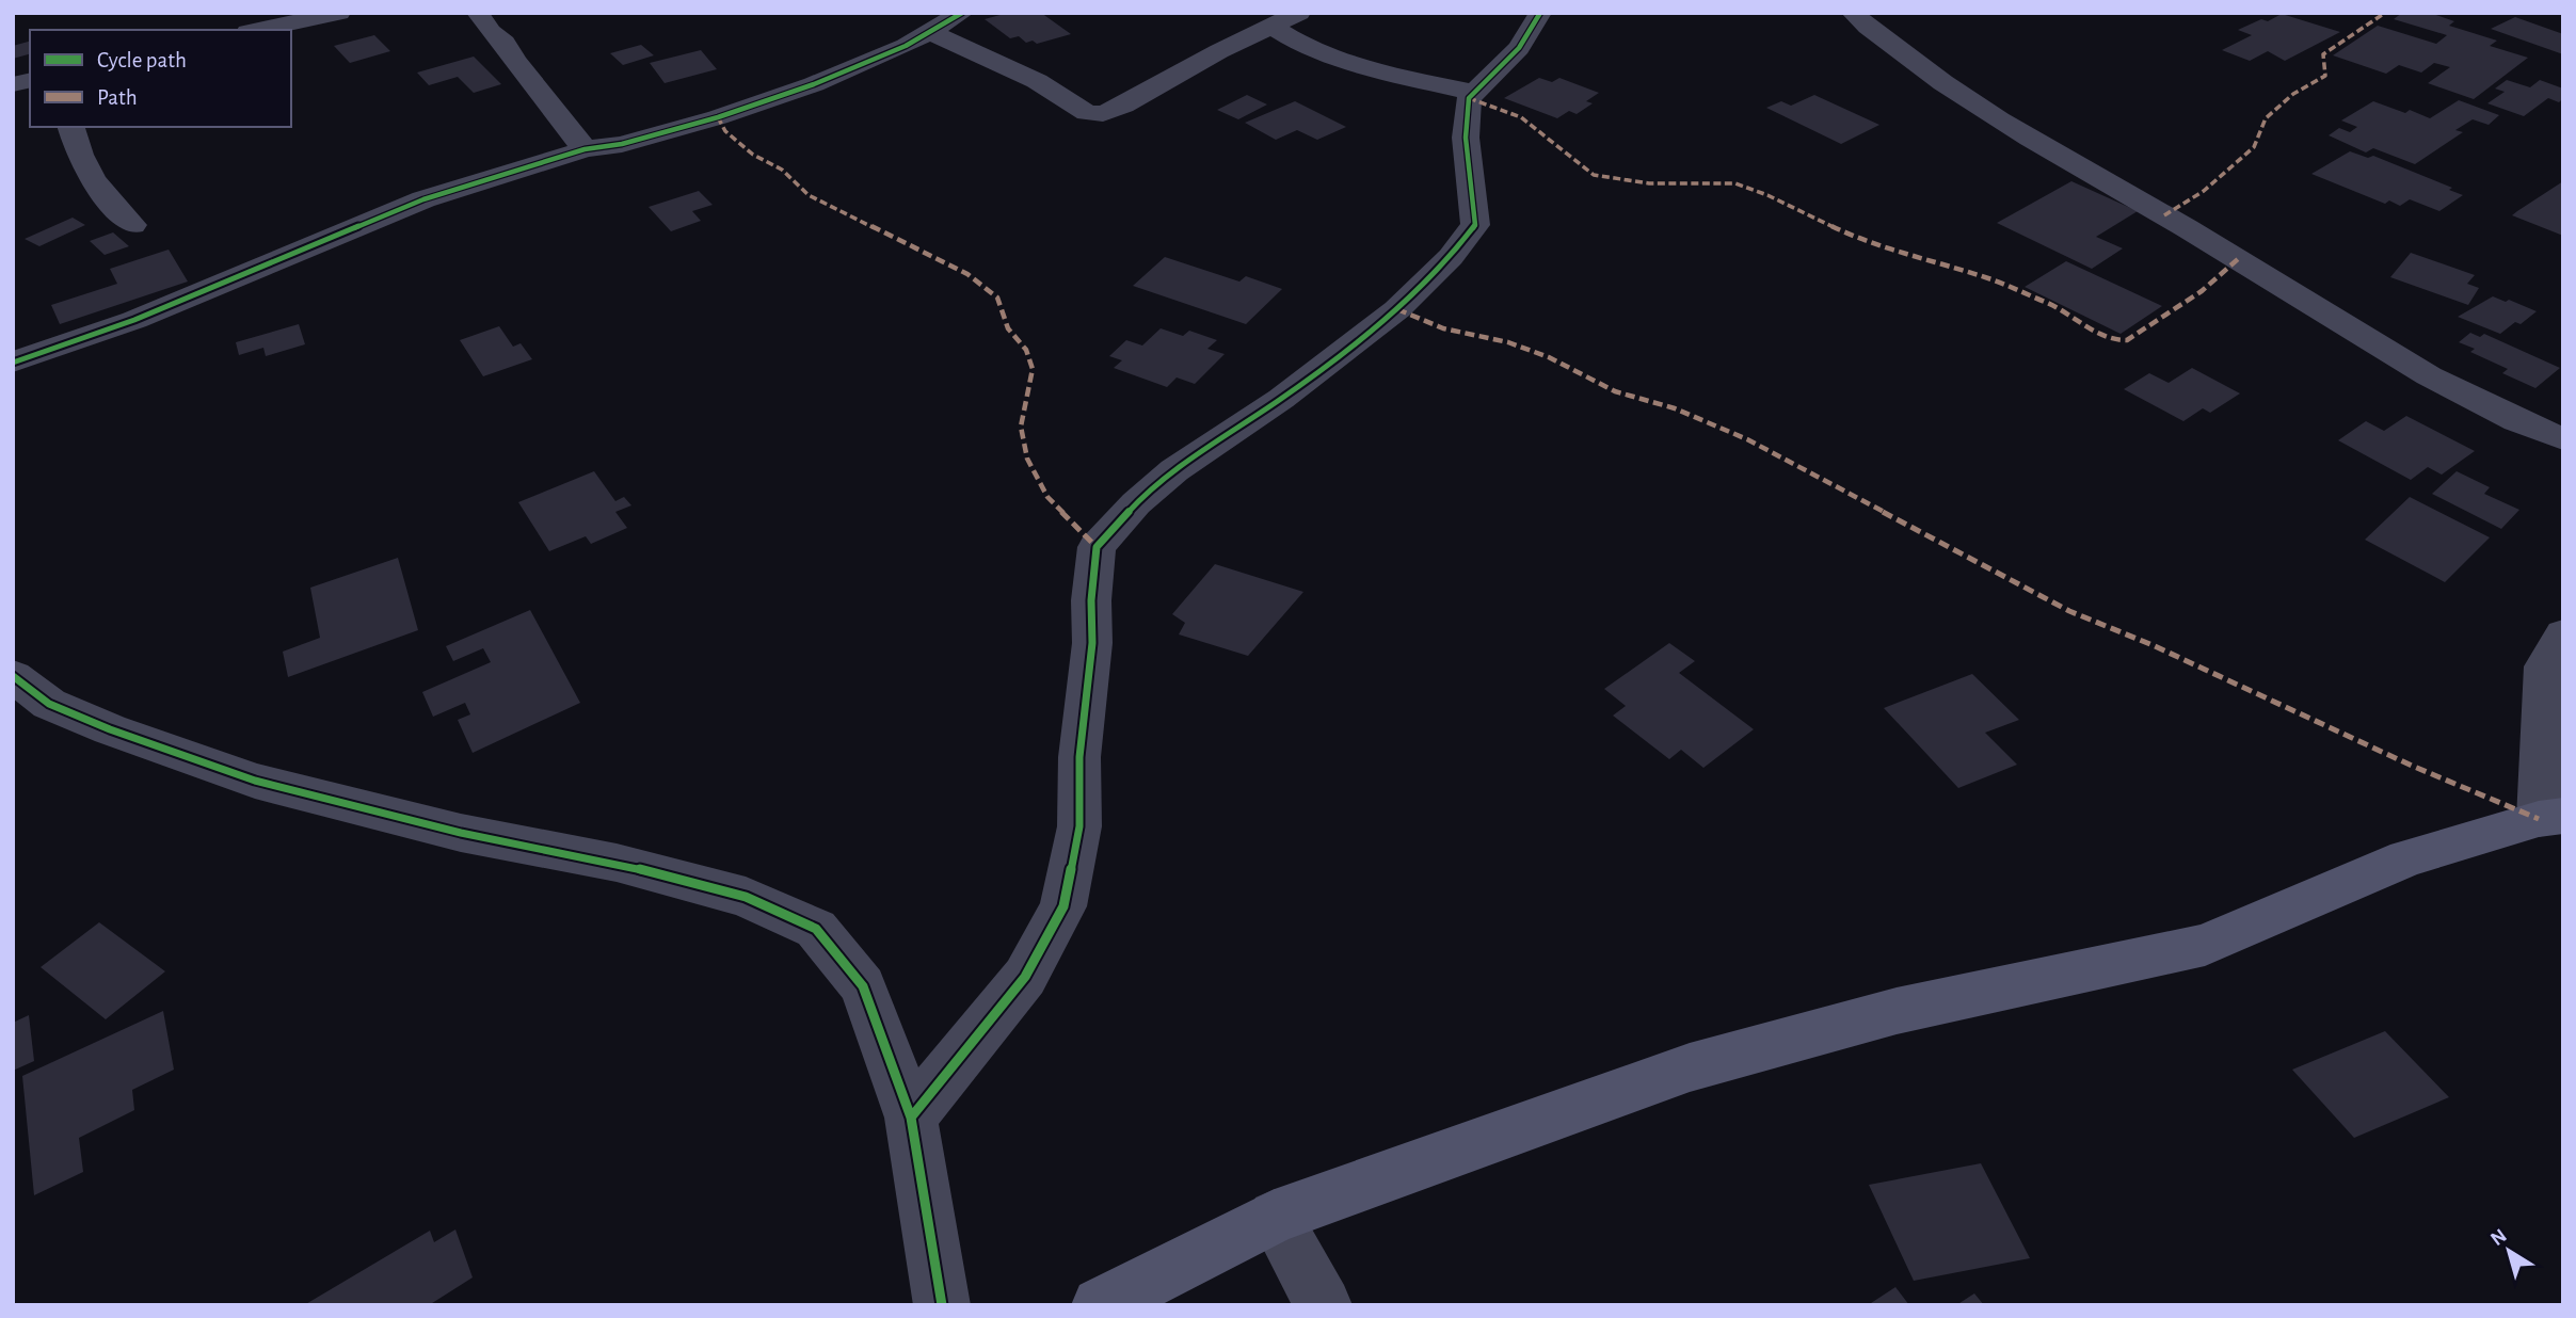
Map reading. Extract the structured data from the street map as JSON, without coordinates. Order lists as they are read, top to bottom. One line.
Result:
{"legend":["Cycle path","Path"],"north":"top left"}
